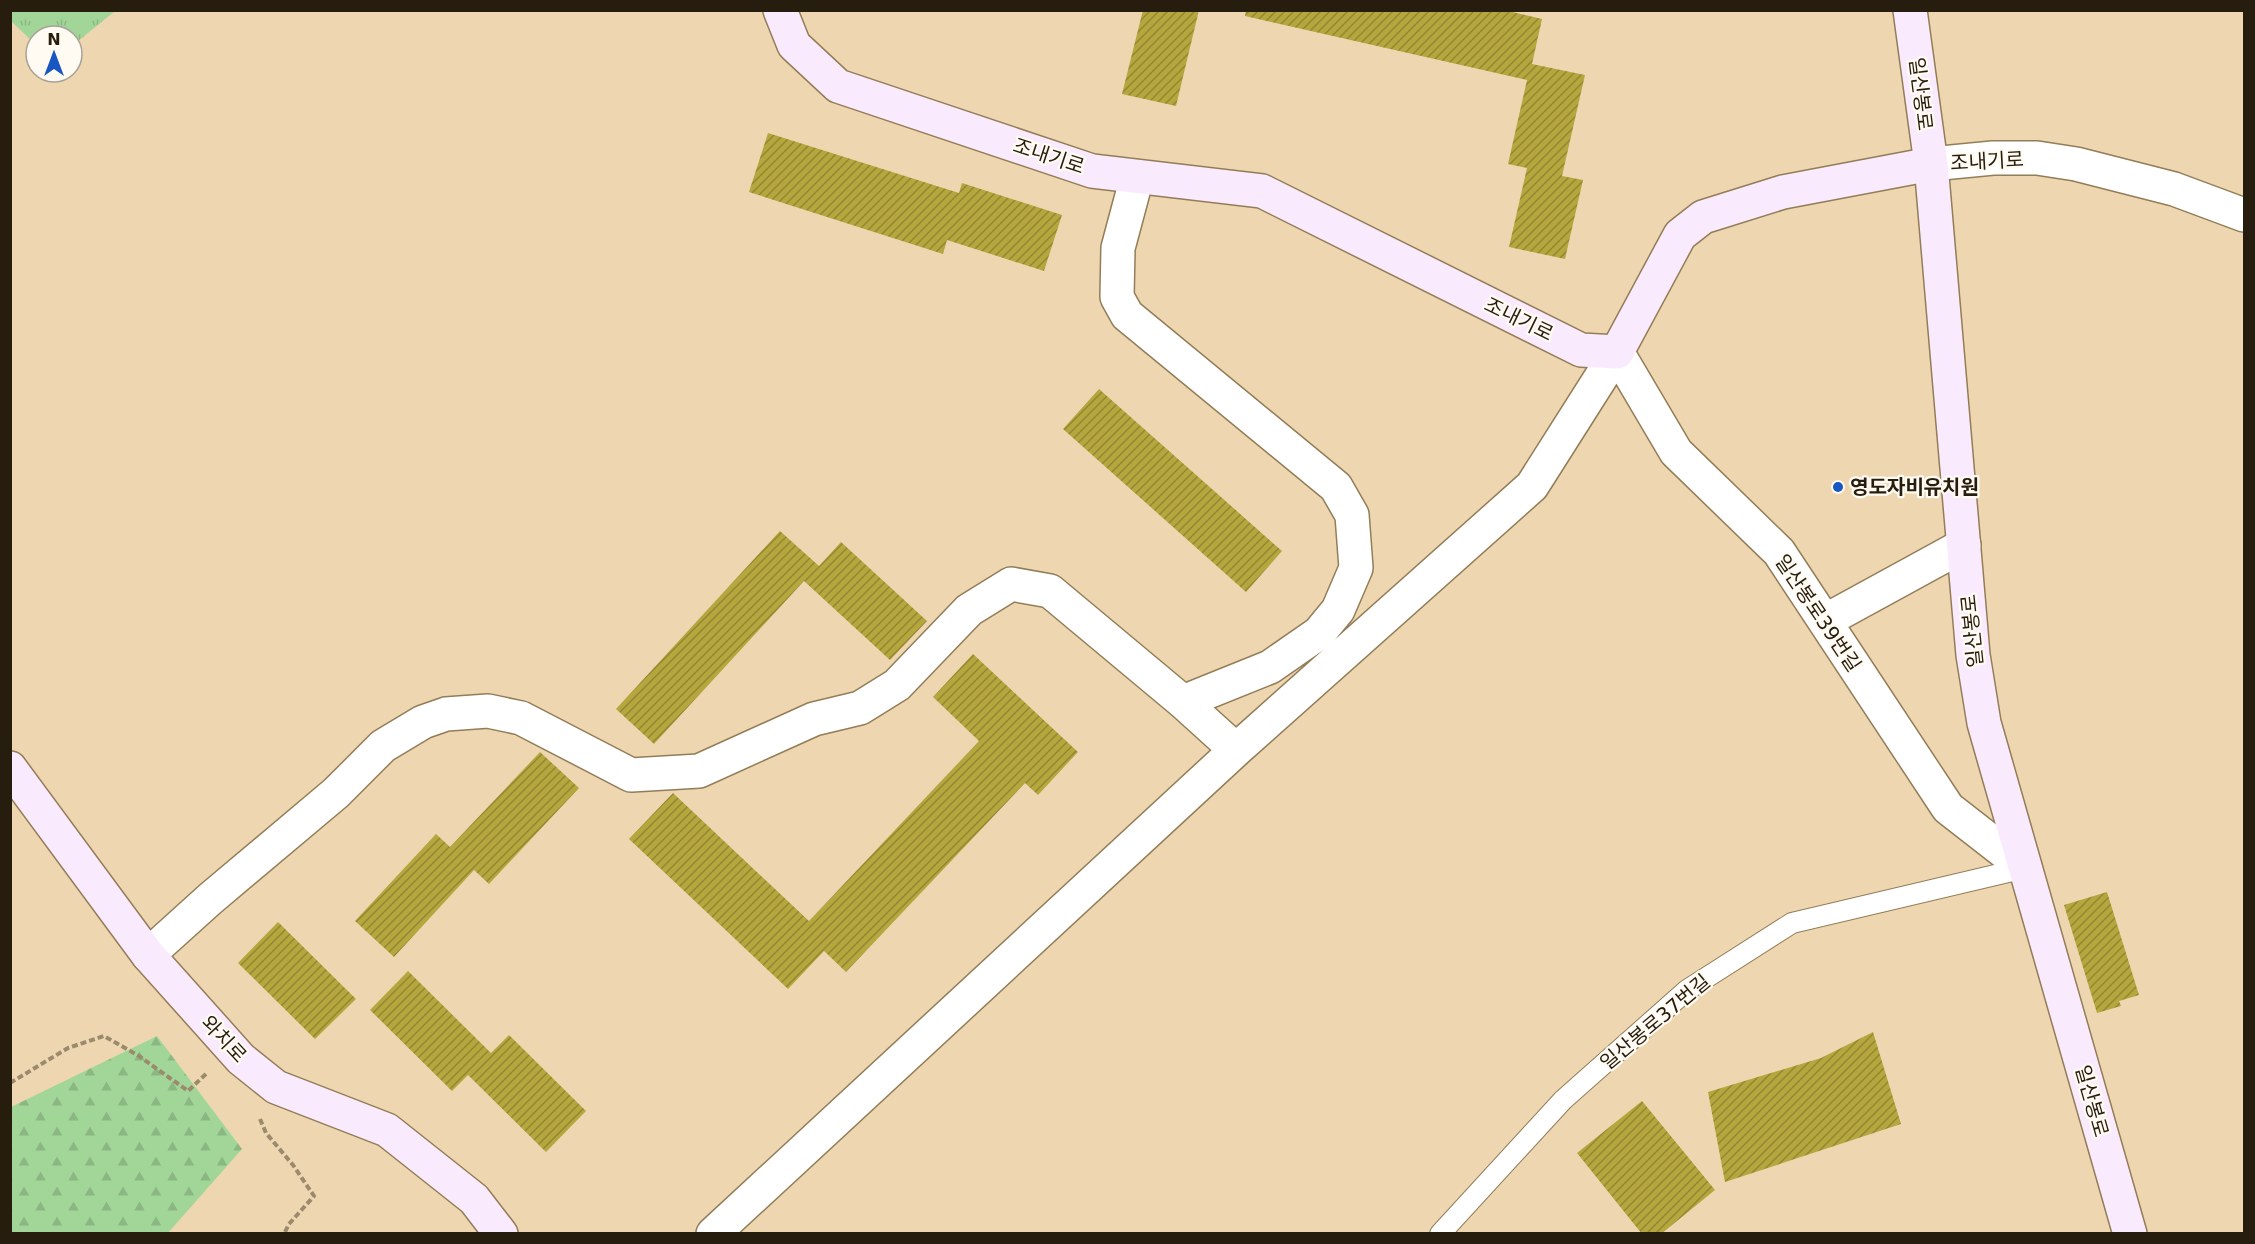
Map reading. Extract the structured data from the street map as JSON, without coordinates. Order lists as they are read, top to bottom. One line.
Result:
{"streets":{"street":["일산봉로","조내기로","일산봉로39번길","와치로"],"lane":["일산봉로37번길"]},"crossings":[["일산봉로","조내기로"],["일산봉로","일산봉로39번길"],["일산봉로","일산봉로37번길"],["조내기로","일산봉로39번길"],["일산봉로39번길","일산봉로37번길"]],"places":["영도자비유치원"],"north":"top"}
